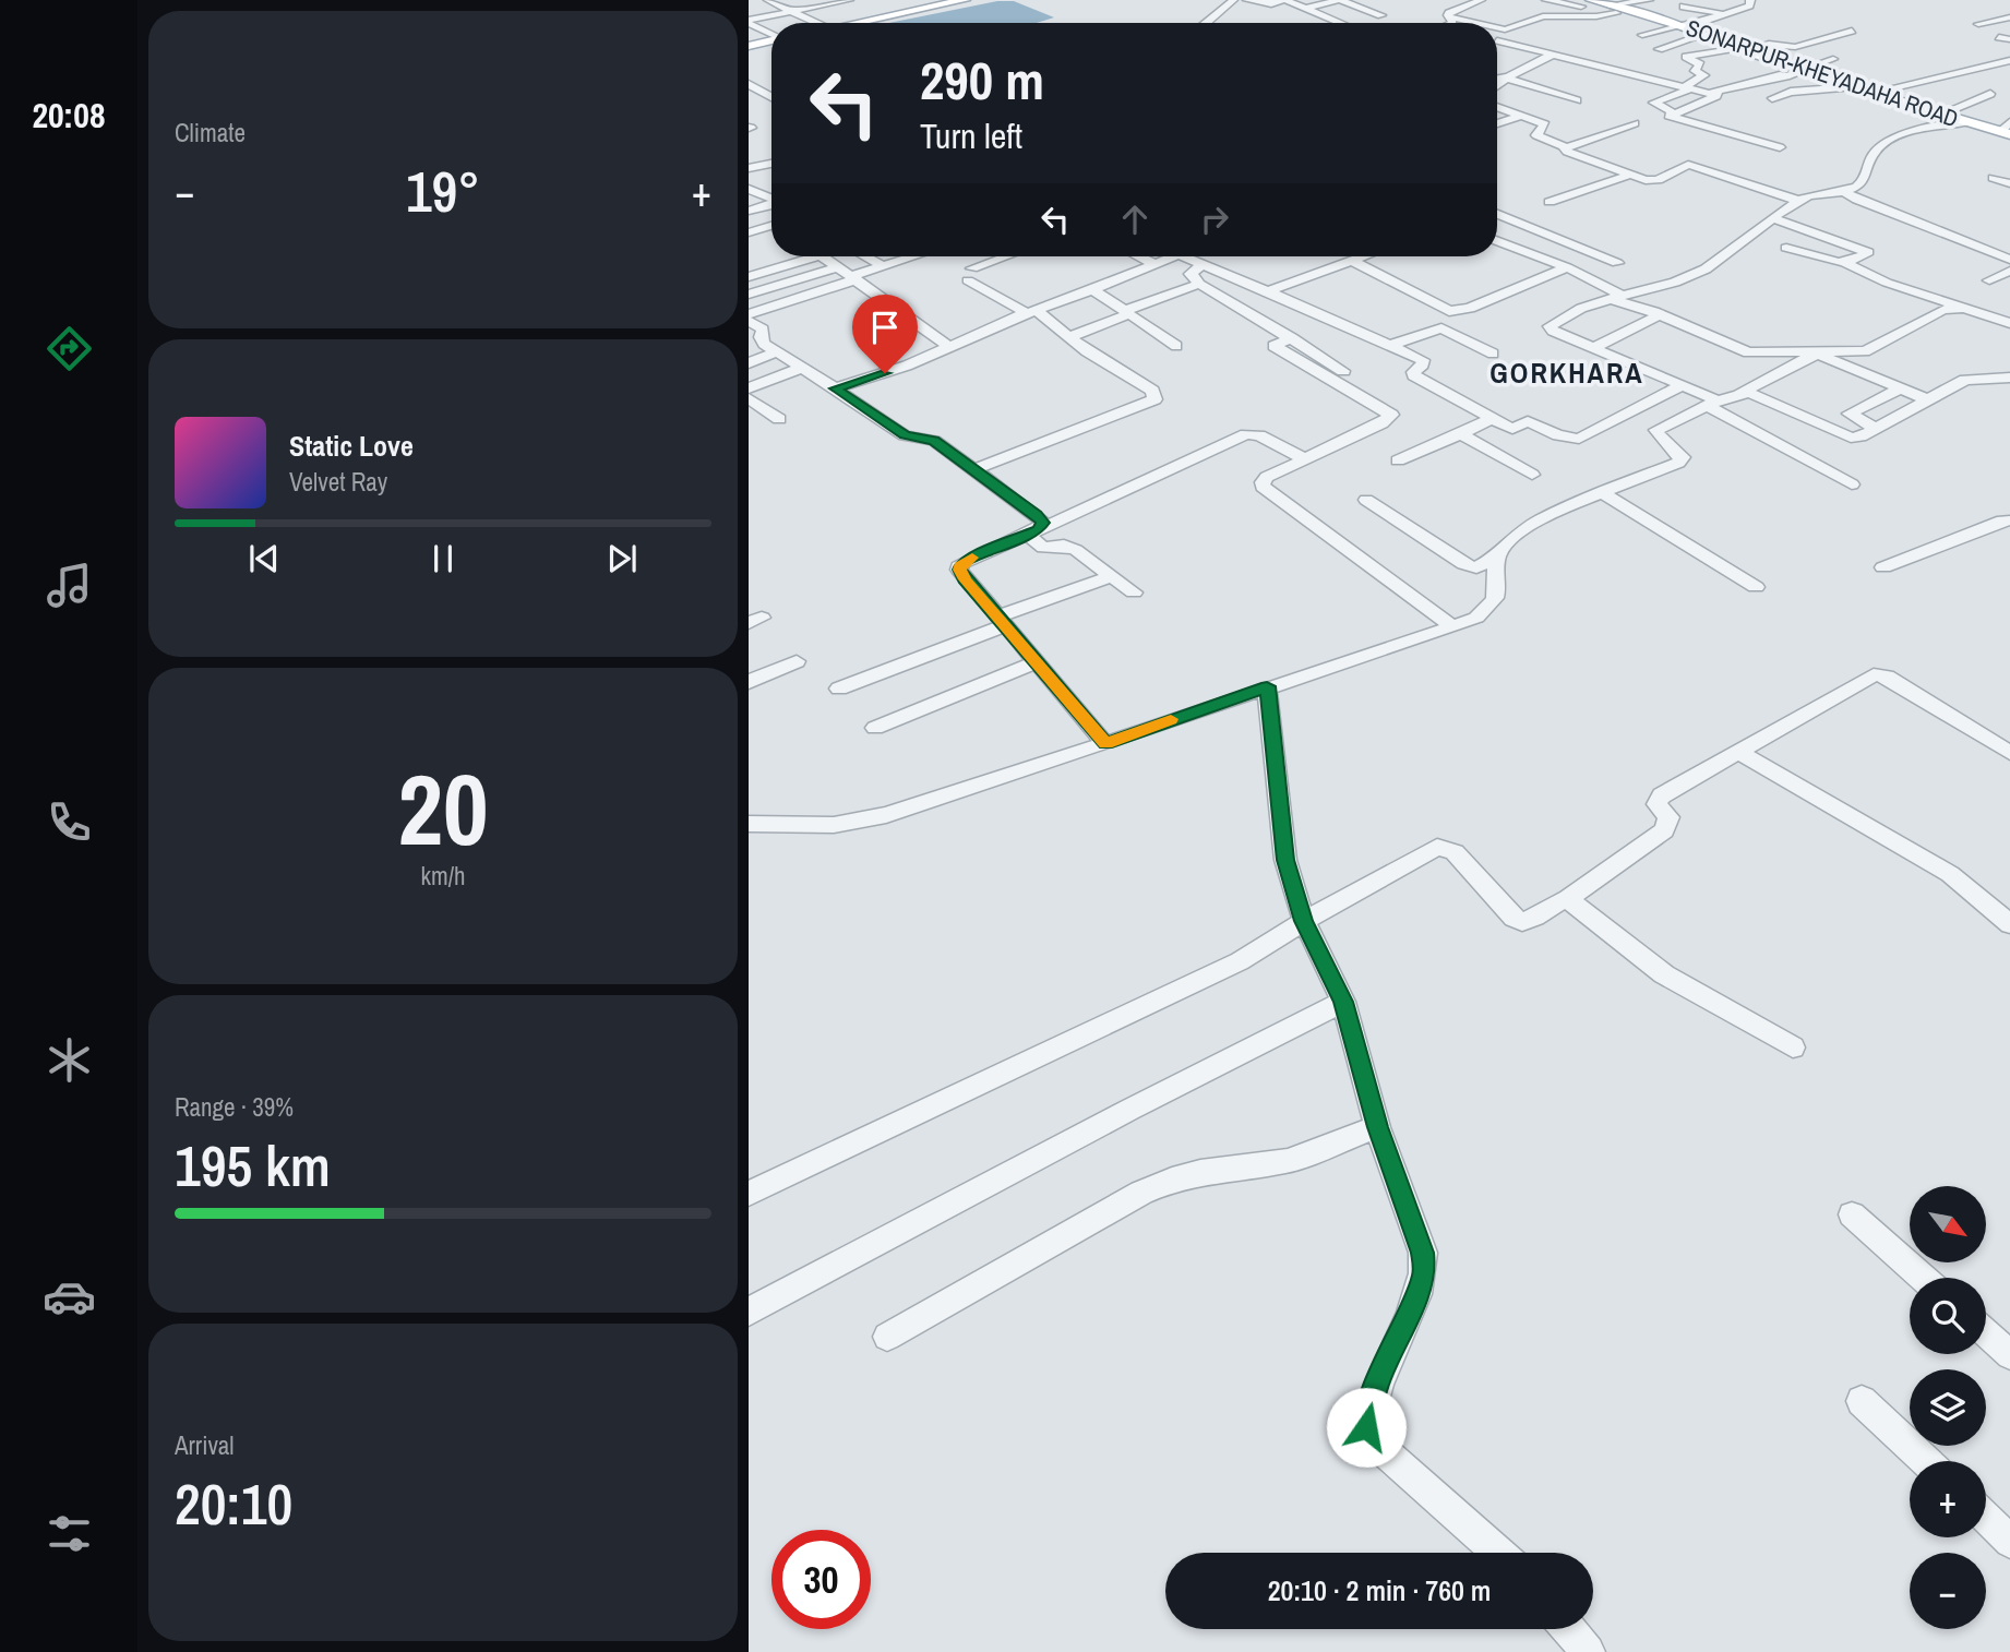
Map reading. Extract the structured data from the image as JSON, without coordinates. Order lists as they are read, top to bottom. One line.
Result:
{"streets":{"main road":["SONARPUR-KHEYADAHA ROAD"]},"districts":["GORKHARA"],"north":"bottom right","page":{"tabs":"20:08","tile":["Climate",["20","km/h"],["Range · 39%","195 km"],["Arrival","20:10"]],"turn":["290 m","Turn left"],"heat":["−","19°","+"],"song":["Static Love","Velvet Ray"],"map_buttons":["+","−"],"limit":"30","trip":"20:10 · 2 min · 760 m"}}
